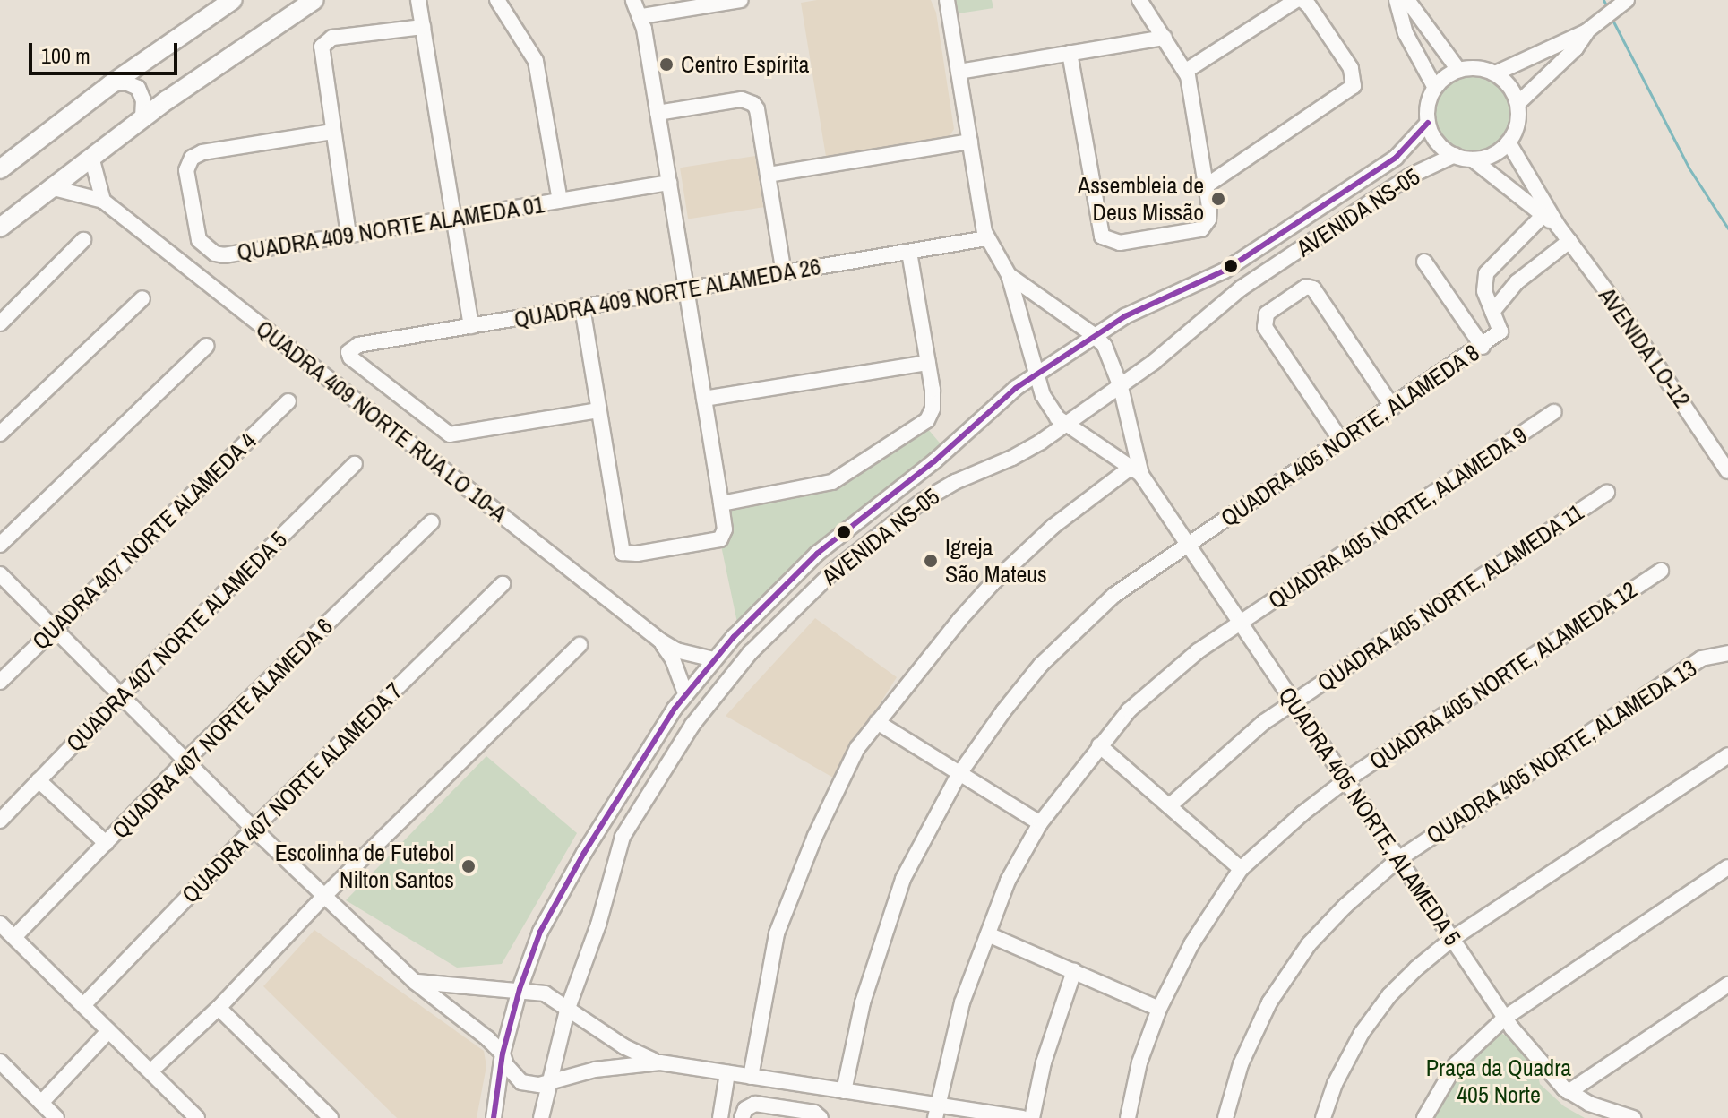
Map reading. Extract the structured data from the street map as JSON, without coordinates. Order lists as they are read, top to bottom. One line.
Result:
{"streets":{"street":["AVENIDA NS-05","QUADRA 409 NORTE ALAMEDA 01","QUADRA 409 NORTE ALAMEDA 26","AVENIDA LO-12","QUADRA 409 NORTE RUA LO 10-A","QUADRA 405 NORTE, ALAMEDA 8","QUADRA 405 NORTE, ALAMEDA 9","QUADRA 407 NORTE ALAMEDA 4","QUADRA 405 NORTE, ALAMEDA 11","QUADRA 407 NORTE ALAMEDA 5","QUADRA 405 NORTE, ALAMEDA 12","QUADRA 407 NORTE ALAMEDA 6","QUADRA 405 NORTE, ALAMEDA 13","QUADRA 407 NORTE ALAMEDA 7","QUADRA 405 NORTE, ALAMEDA 5"]},"crossings":[["AVENIDA NS-05","AVENIDA LO-12"],["AVENIDA NS-05","QUADRA 409 NORTE RUA LO 10-A"],["AVENIDA LO-12","QUADRA 405 NORTE, ALAMEDA 8"],["QUADRA 405 NORTE, ALAMEDA 8","QUADRA 405 NORTE, ALAMEDA 5"],["QUADRA 405 NORTE, ALAMEDA 9","QUADRA 405 NORTE, ALAMEDA 5"],["QUADRA 405 NORTE, ALAMEDA 11","QUADRA 405 NORTE, ALAMEDA 5"],["QUADRA 405 NORTE, ALAMEDA 12","QUADRA 405 NORTE, ALAMEDA 5"],["QUADRA 405 NORTE, ALAMEDA 13","QUADRA 405 NORTE, ALAMEDA 5"]],"parks":["Praça da Quadra 405 Norte"],"places":["Centro Espírita","Assembleia de Deus Missão","Igreja São Mateus","Escolinha de Futebol Nilton Santos"],"scale_bar":"100 m"}
